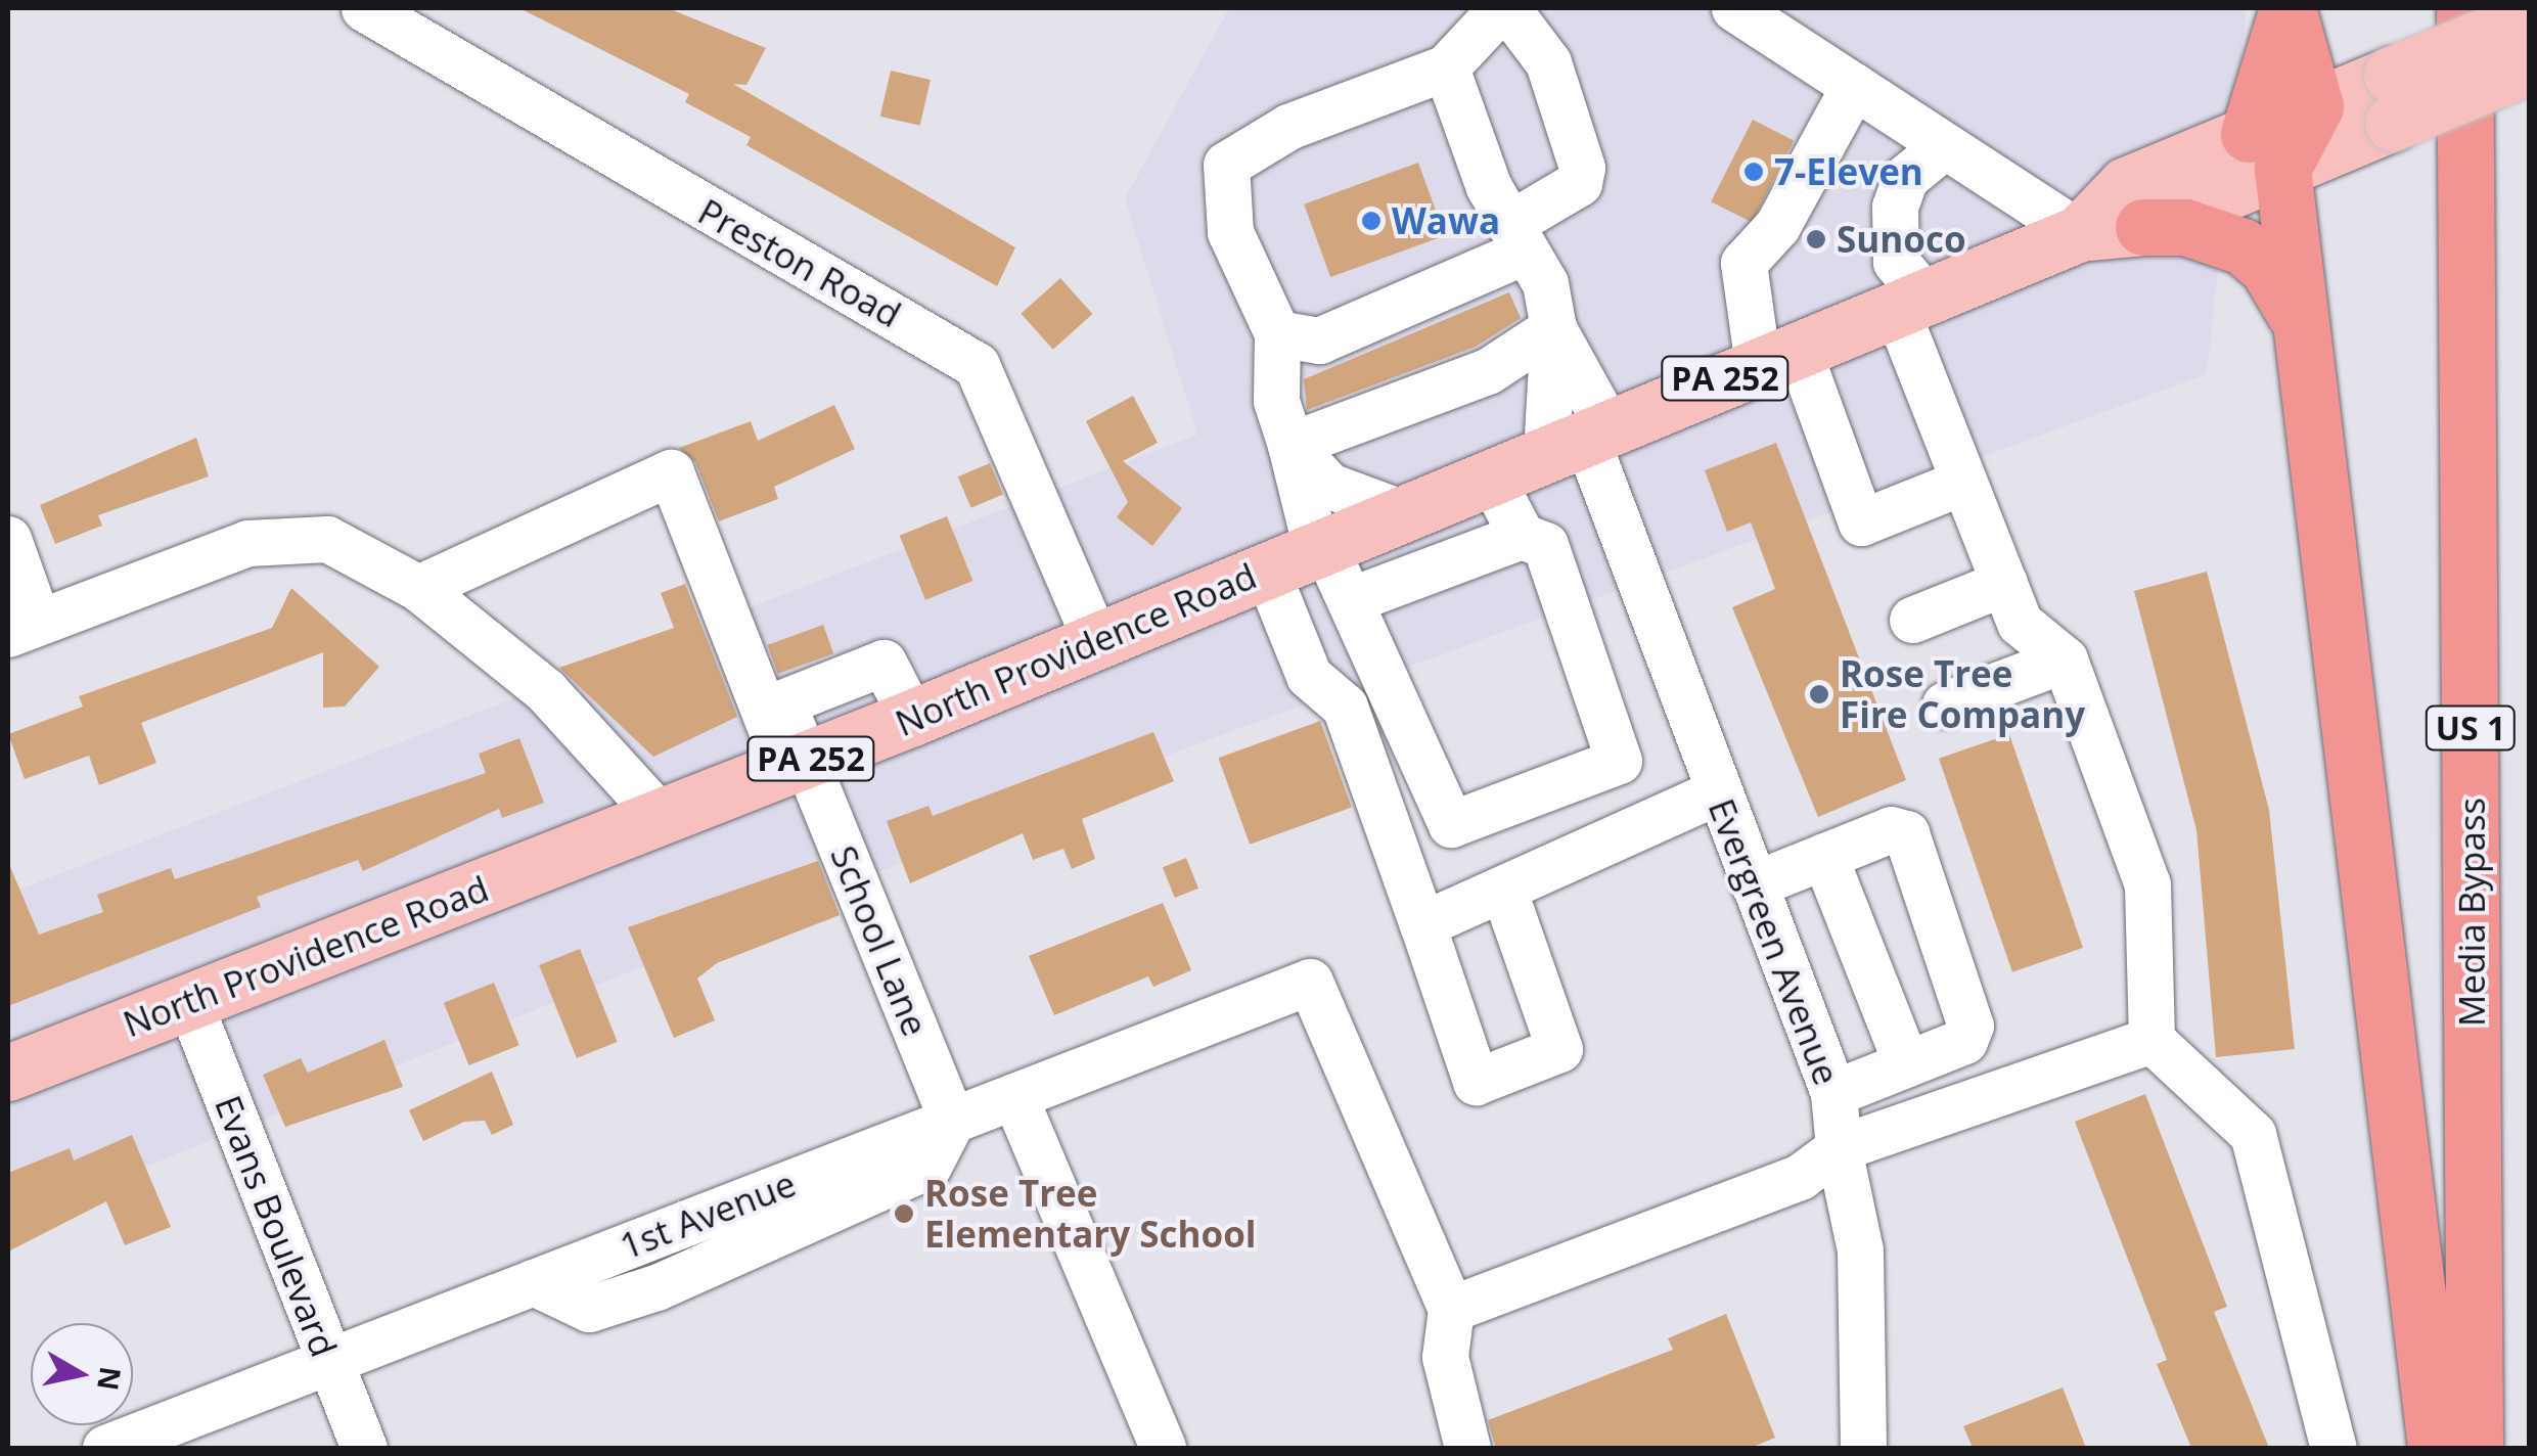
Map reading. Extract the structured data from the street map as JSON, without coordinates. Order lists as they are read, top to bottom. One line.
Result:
{"streets":{"highway":["US 1","Media Bypass"],"main road":["PA 252","North Providence Road"],"street":["Preston Road","School Lane","Evergreen Avenue","1st Avenue","Evans Boulevard"]},"crossings":[["Preston Road","North Providence Road"],["North Providence Road","School Lane"],["North Providence Road","Evergreen Avenue"],["North Providence Road","Evans Boulevard"],["School Lane","1st Avenue"],["1st Avenue","Evans Boulevard"]],"places":["7-Eleven","Wawa","Sunoco","Rose Tree Fire Company","Rose Tree Elementary School"],"north":"right"}
